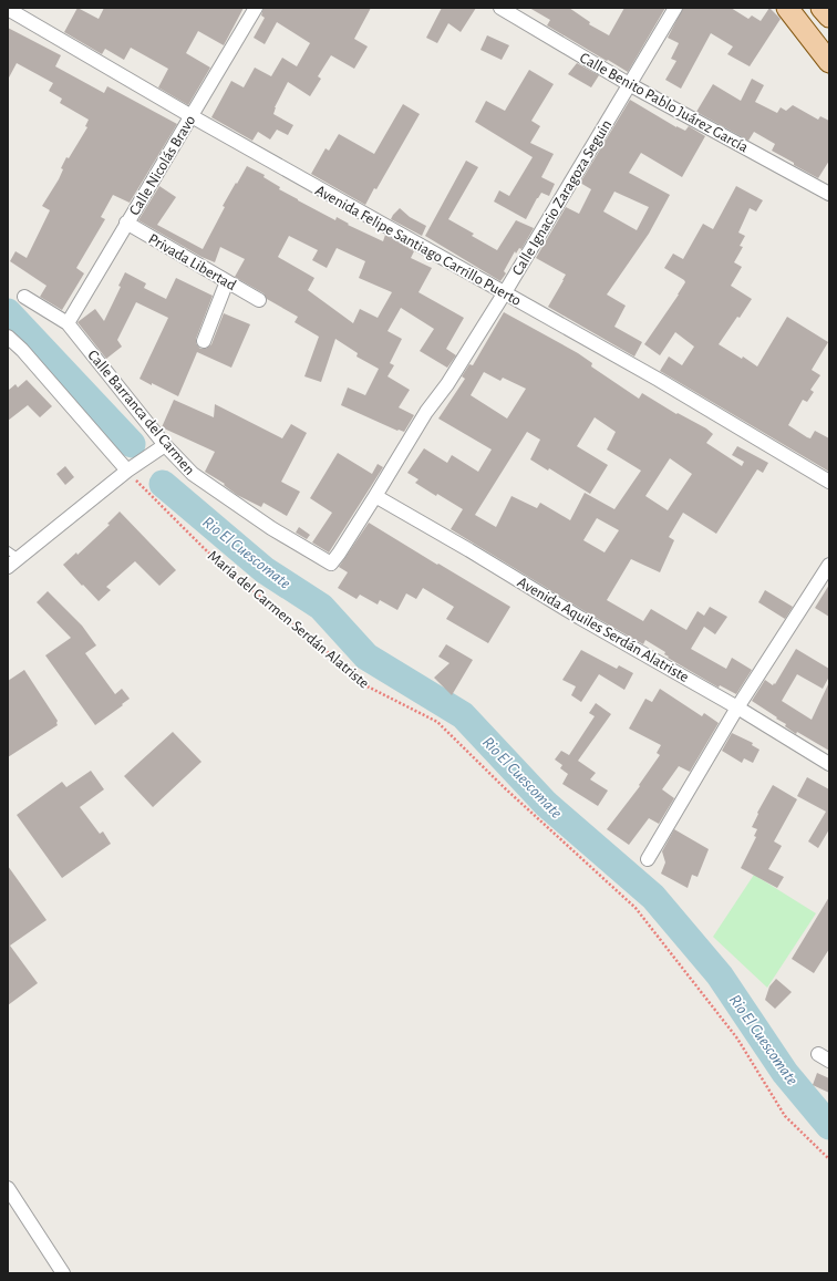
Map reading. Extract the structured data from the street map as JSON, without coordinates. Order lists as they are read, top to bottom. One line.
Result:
{"streets":{"street":["Calle Benito Pablo Juárez García","Calle Nicolás Bravo","Calle Ignacio Zaragoza Seguin","Avenida Felipe Santiago Carrillo Puerto","Privada Libertad","Calle Barranca del Carmen","Avenida Aquiles Serdán Alatriste"],"path":["María del Carmen Serdán Alatriste"]},"crossings":[["Calle Benito Pablo Juárez García","Calle Ignacio Zaragoza Seguin"],["Calle Nicolás Bravo","Avenida Felipe Santiago Carrillo Puerto"],["Calle Nicolás Bravo","Privada Libertad"],["Calle Nicolás Bravo","Calle Barranca del Carmen"],["Calle Ignacio Zaragoza Seguin","Avenida Felipe Santiago Carrillo Puerto"],["Calle Ignacio Zaragoza Seguin","Calle Barranca del Carmen"],["Calle Ignacio Zaragoza Seguin","Avenida Aquiles Serdán Alatriste"]],"water":["Rio El Cuescomate"]}
